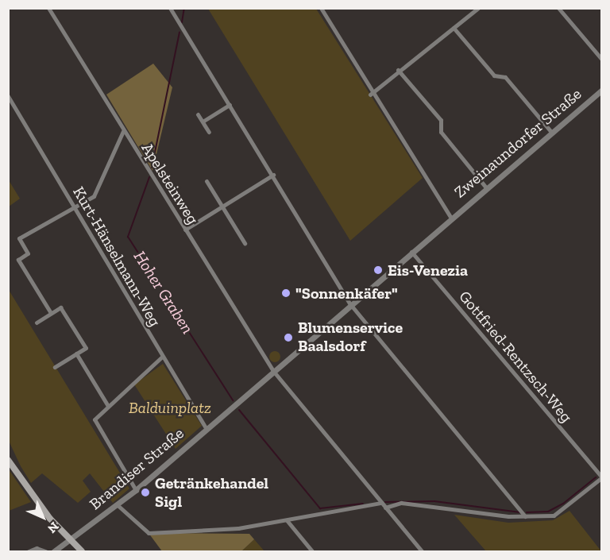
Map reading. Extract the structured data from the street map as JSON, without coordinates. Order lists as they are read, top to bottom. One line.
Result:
{"streets":{"street":["Zweinaundorfer Straße","Apelsteinweg","Kurt-Hänselmann-Weg","Gottfried-Rentzsch-Weg","Brandiser Straße"]},"crossings":[["Zweinaundorfer Straße","Brandiser Straße"],["Apelsteinweg","Brandiser Straße"],["Kurt-Hänselmann-Weg","Brandiser Straße"],["Gottfried-Rentzsch-Weg","Brandiser Straße"]],"water":["Hoher Graben"],"parks":["Balduinplatz"],"places":["Eis-Venezia","\"Sonnenkäfer\"","Blumenservice Baalsdorf","Getränkehandel Sigl"],"north":"bottom right"}
